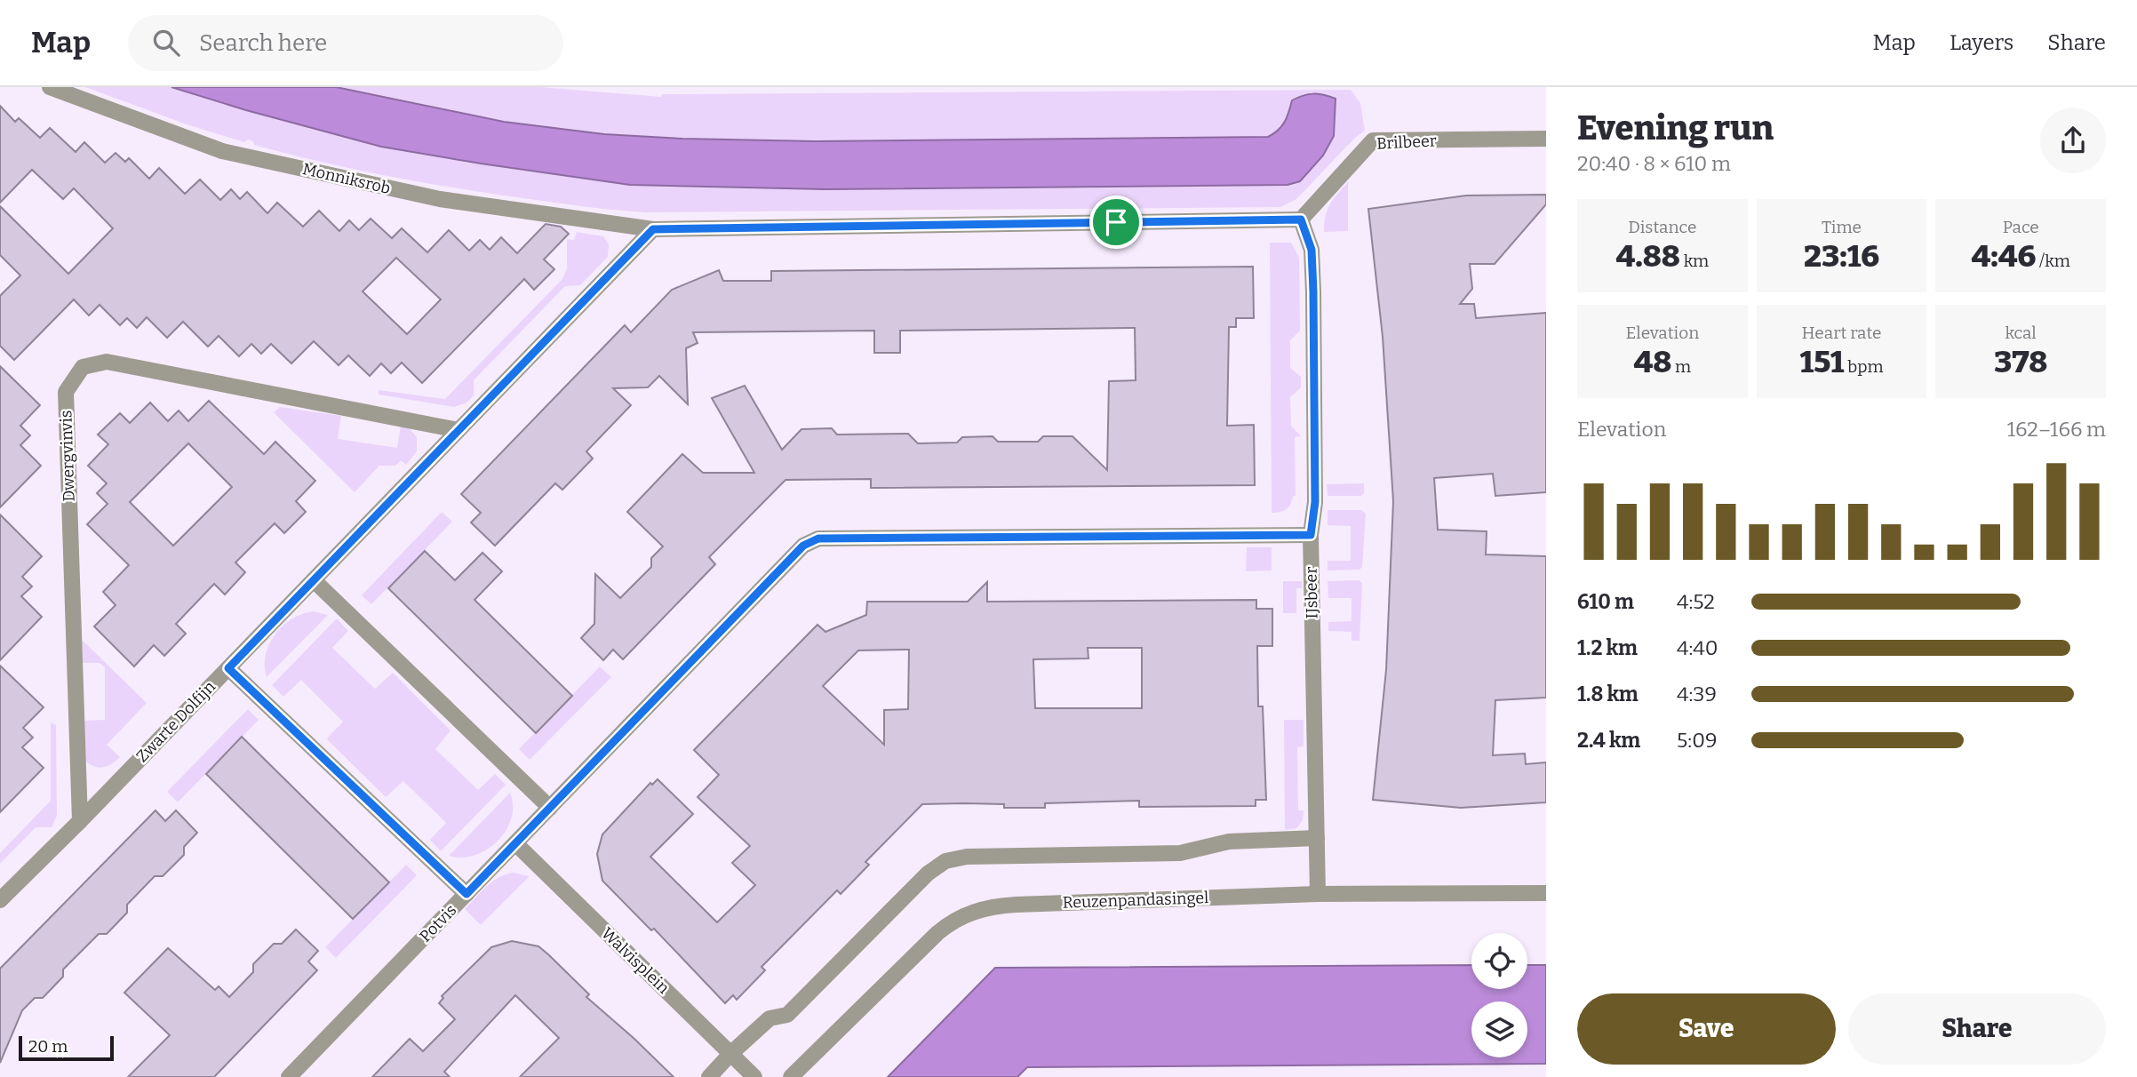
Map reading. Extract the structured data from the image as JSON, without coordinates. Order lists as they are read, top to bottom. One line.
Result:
{"streets":{"street":["Brilbeer","Monniksrob","Dwergvinvis","IJsbeer","Zwarte Dolfijn","Reuzenpandasingel","Potvis","Walvisplein"]},"crossings":[["Brilbeer","IJsbeer"],["Monniksrob","Zwarte Dolfijn"],["Dwergvinvis","Zwarte Dolfijn"],["IJsbeer","Reuzenpandasingel"],["IJsbeer","Potvis"],["Potvis","Walvisplein"]],"scale_bar":"20 m","page":{"header":"Map","search":"Search here","nav":["Map","Layers","Share"],"heading":["Evening run","20:40 · 8 × 610 m"],"stats":[["Distance","4.88 km"],["Time","23:16"],["Pace","4:46 /km"],["Elevation","48 m"],["Heart rate","151 bpm"],["kcal","378"]],"chart":["Elevation","162–166 m"],"list":[{"name":"610 m","note":"4:52"},{"name":"1.2 km","note":"4:40"},{"name":"1.8 km","note":"4:39"},{"name":"2.4 km","note":"5:09"}],"buttons":["Save","Share"],"scale":"20 m"}}
